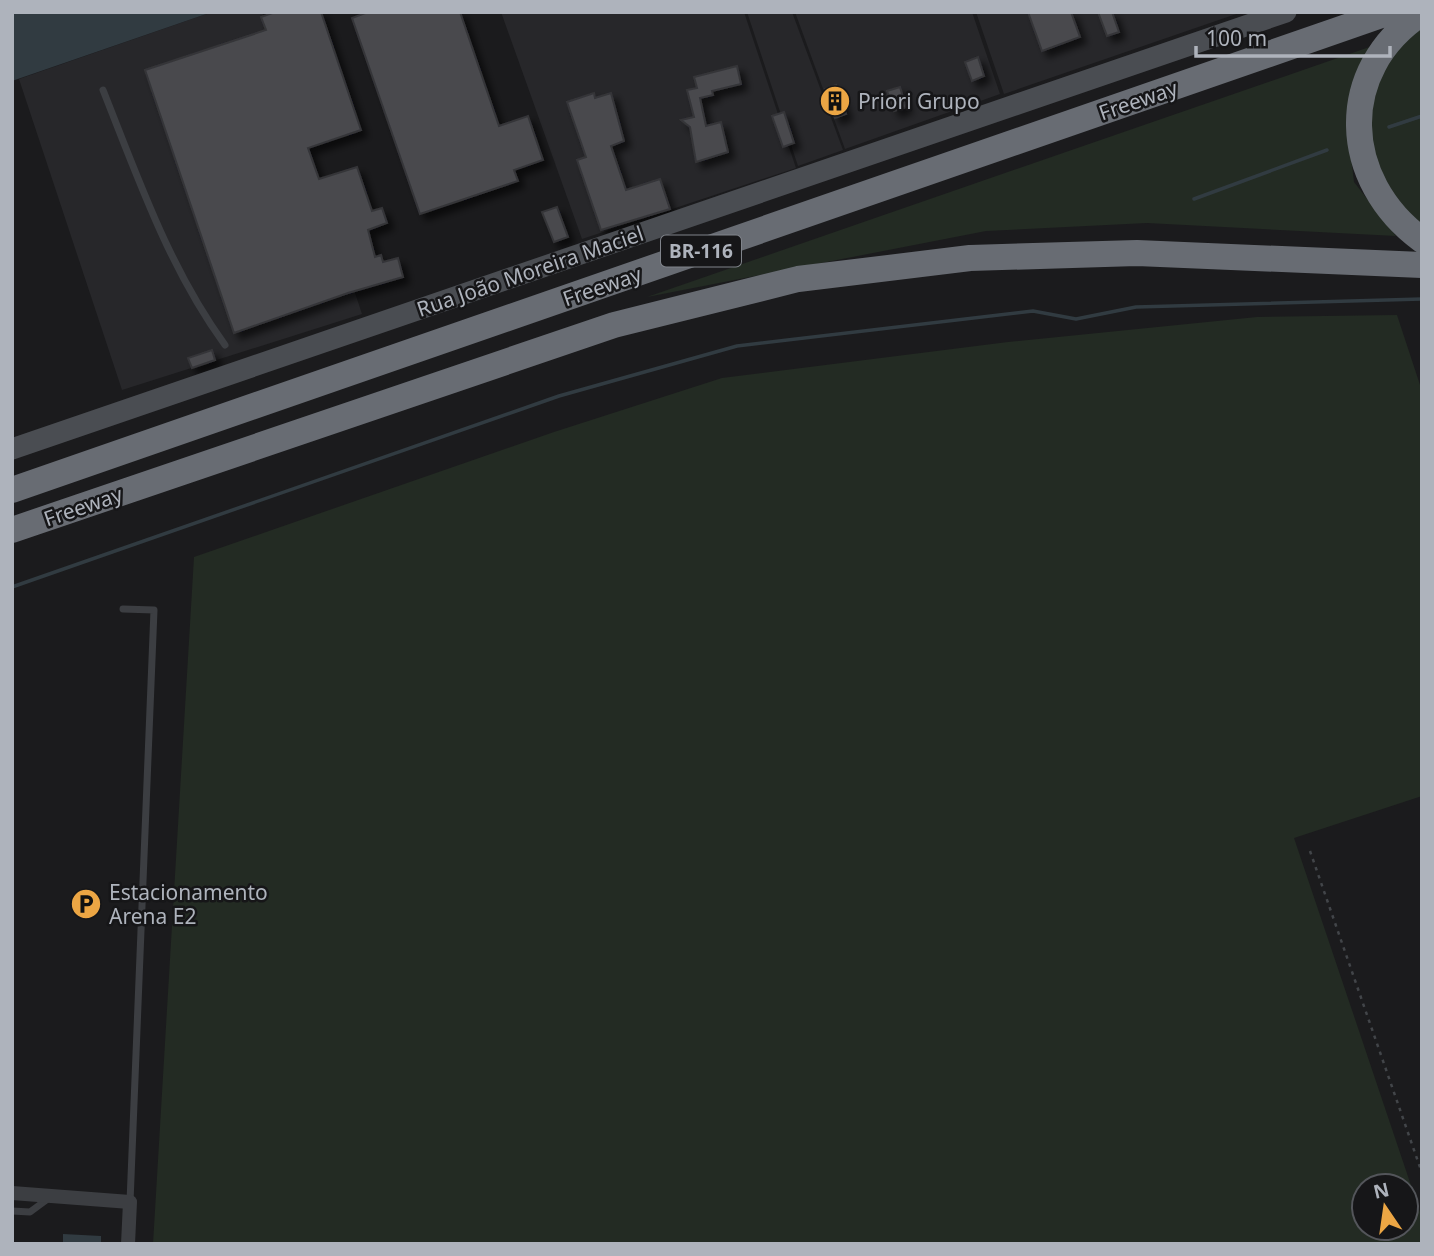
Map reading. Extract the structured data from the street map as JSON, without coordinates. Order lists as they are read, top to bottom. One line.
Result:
{"streets":{"highway":["Freeway","BR-116"],"street":["Rua João Moreira Maciel"]},"places":{"building":["Priori Grupo"],"parking":["Estacionamento Arena E2"]},"scale_bar":"100 m","north":"top"}
